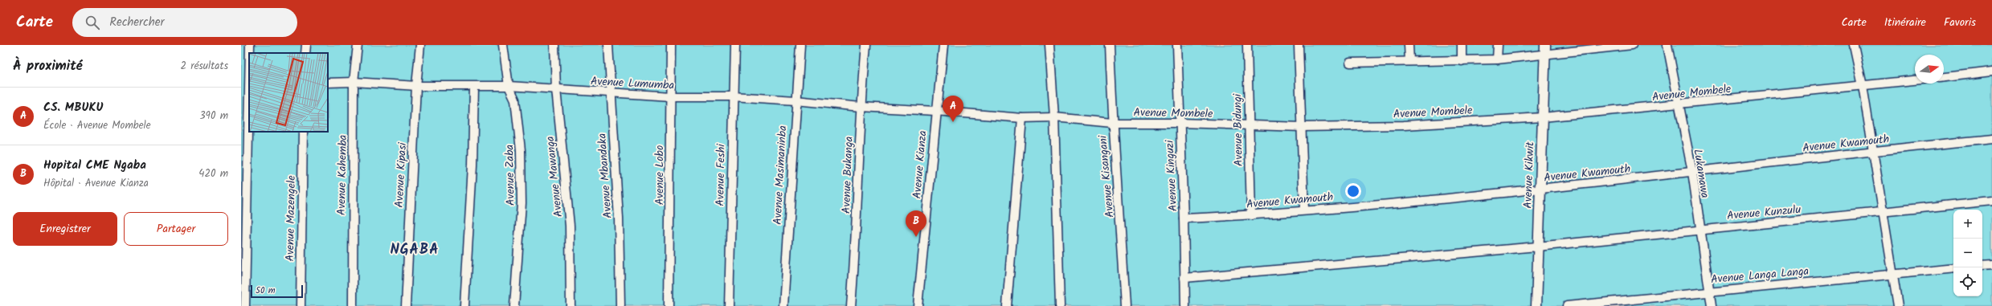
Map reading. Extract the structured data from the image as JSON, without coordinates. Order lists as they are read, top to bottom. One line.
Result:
{"streets":{"main road":["Avenue Kikwit"],"street":["Avenue Lumumba","Avenue Mombele","Avenue Bidungi","Avenue Kwamouth","Avenue Kianza","Lukamawa","Avenue Kahemba","Avenue Kipasi","Avenue Zaba","Avenue Lobo","Avenue Feshi","Avenue Masimaninba","Avenue Bukanga","Avenue Mbandaka","Avenue Kinguzi","Avenue Mawanga","Avenue Kisangani","Avenue Kunzulu","Avenue Mazengele","Avenue Langa Langa"]},"crossings":[["Avenue Lumumba","Avenue Mombele"],["Avenue Lumumba","Avenue Kianza"],["Avenue Lumumba","Avenue Kahemba"],["Avenue Lumumba","Avenue Kipasi"],["Avenue Lumumba","Avenue Zaba"],["Avenue Lumumba","Avenue Lobo"],["Avenue Lumumba","Avenue Feshi"],["Avenue Lumumba","Avenue Masimaninba"],["Avenue Lumumba","Avenue Bukanga"],["Avenue Lumumba","Avenue Mbandaka"],["Avenue Lumumba","Avenue Mawanga"],["Avenue Mombele","Avenue Bidungi"],["Avenue Mombele","Avenue Kianza"],["Avenue Mombele","Lukamawa"],["Avenue Mombele","Avenue Kikwit"],["Avenue Mombele","Avenue Kinguzi"],["Avenue Mombele","Avenue Kisangani"],["Avenue Bidungi","Avenue Kwamouth"],["Avenue Kwamouth","Lukamawa"],["Avenue Kwamouth","Avenue Kikwit"],["Avenue Kwamouth","Avenue Kinguzi"],["Lukamawa","Avenue Kunzulu"],["Lukamawa","Avenue Langa Langa"],["Avenue Kikwit","Avenue Kunzulu"]],"districts":["NGABA"],"scale_bar":"50 m","north":"right","page":{"header":"Carte","search":"Rechercher","nav":["Carte","Itinéraire","Favoris"],"heading":["À proximité","2 résultats"],"list":[{"mark":"A","name":"CS. MBUKU","note":"École · Avenue Mombele","value":"390 m"},{"mark":"B","name":"Hopital CME Ngaba","note":"Hôpital · Avenue Kianza","value":"420 m"}],"pins":["A","B"],"buttons":["Enregistrer","Partager"],"map_buttons":["+","−"],"scale":"50 m"}}
